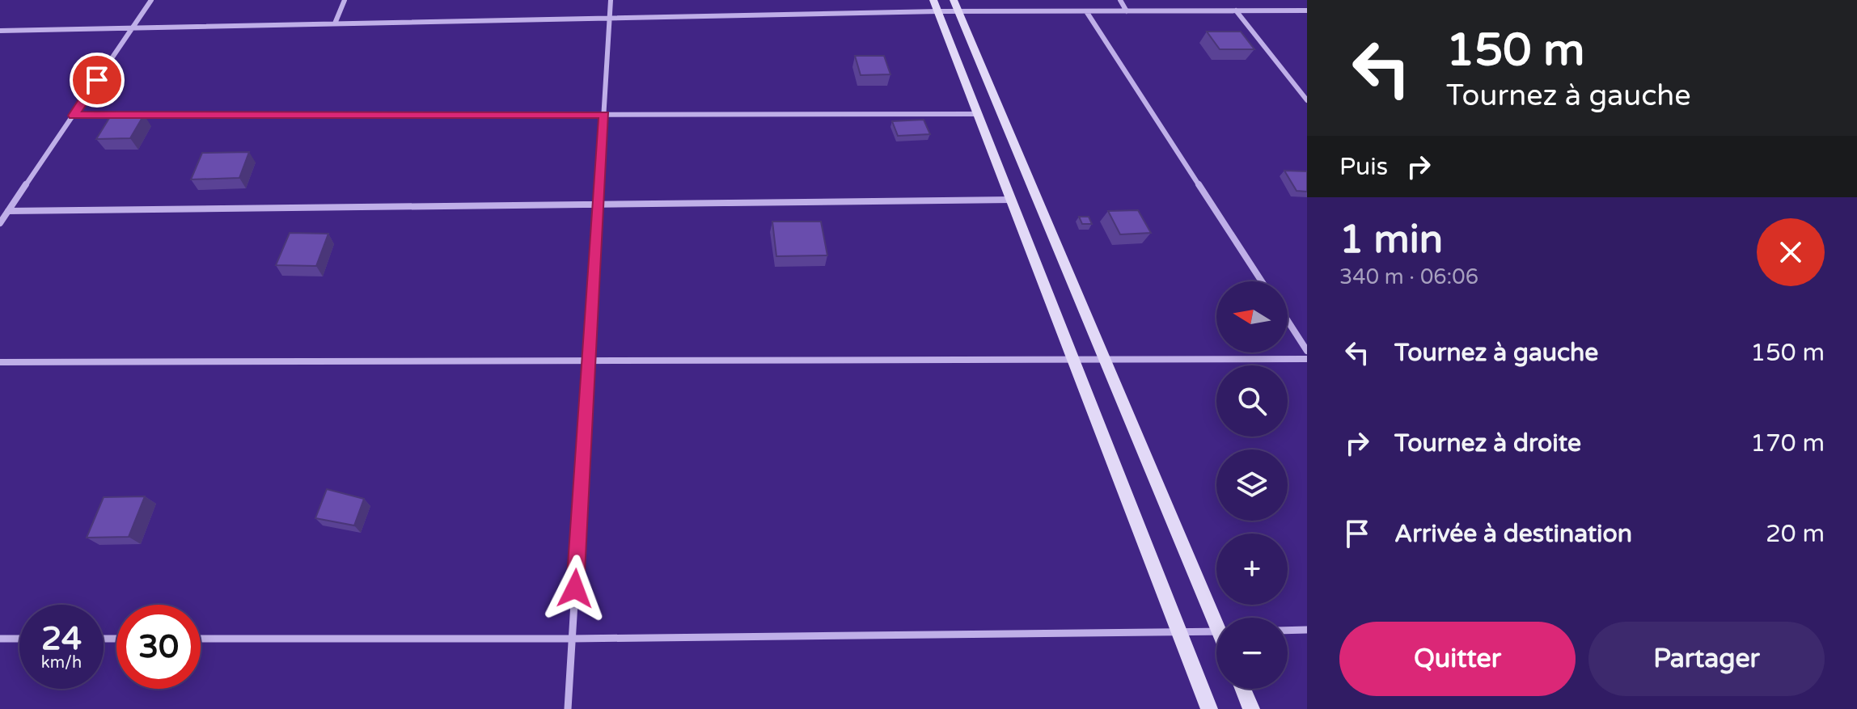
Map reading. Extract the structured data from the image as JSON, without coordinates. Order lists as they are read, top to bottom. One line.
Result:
{"north":"left","page":{"turn":["150 m","Tournez à gauche"],"then":"Puis","heading":["1 min","340 m · 06:06"],"map_buttons":["+","−"],"list":[{"name":"Tournez à gauche","value":"150 m"},{"name":"Tournez à droite","value":"170 m"},{"name":"Arrivée à destination","value":"20 m"}],"speed":"24 km/h","limit":"30","buttons":["Quitter","Partager"]}}
